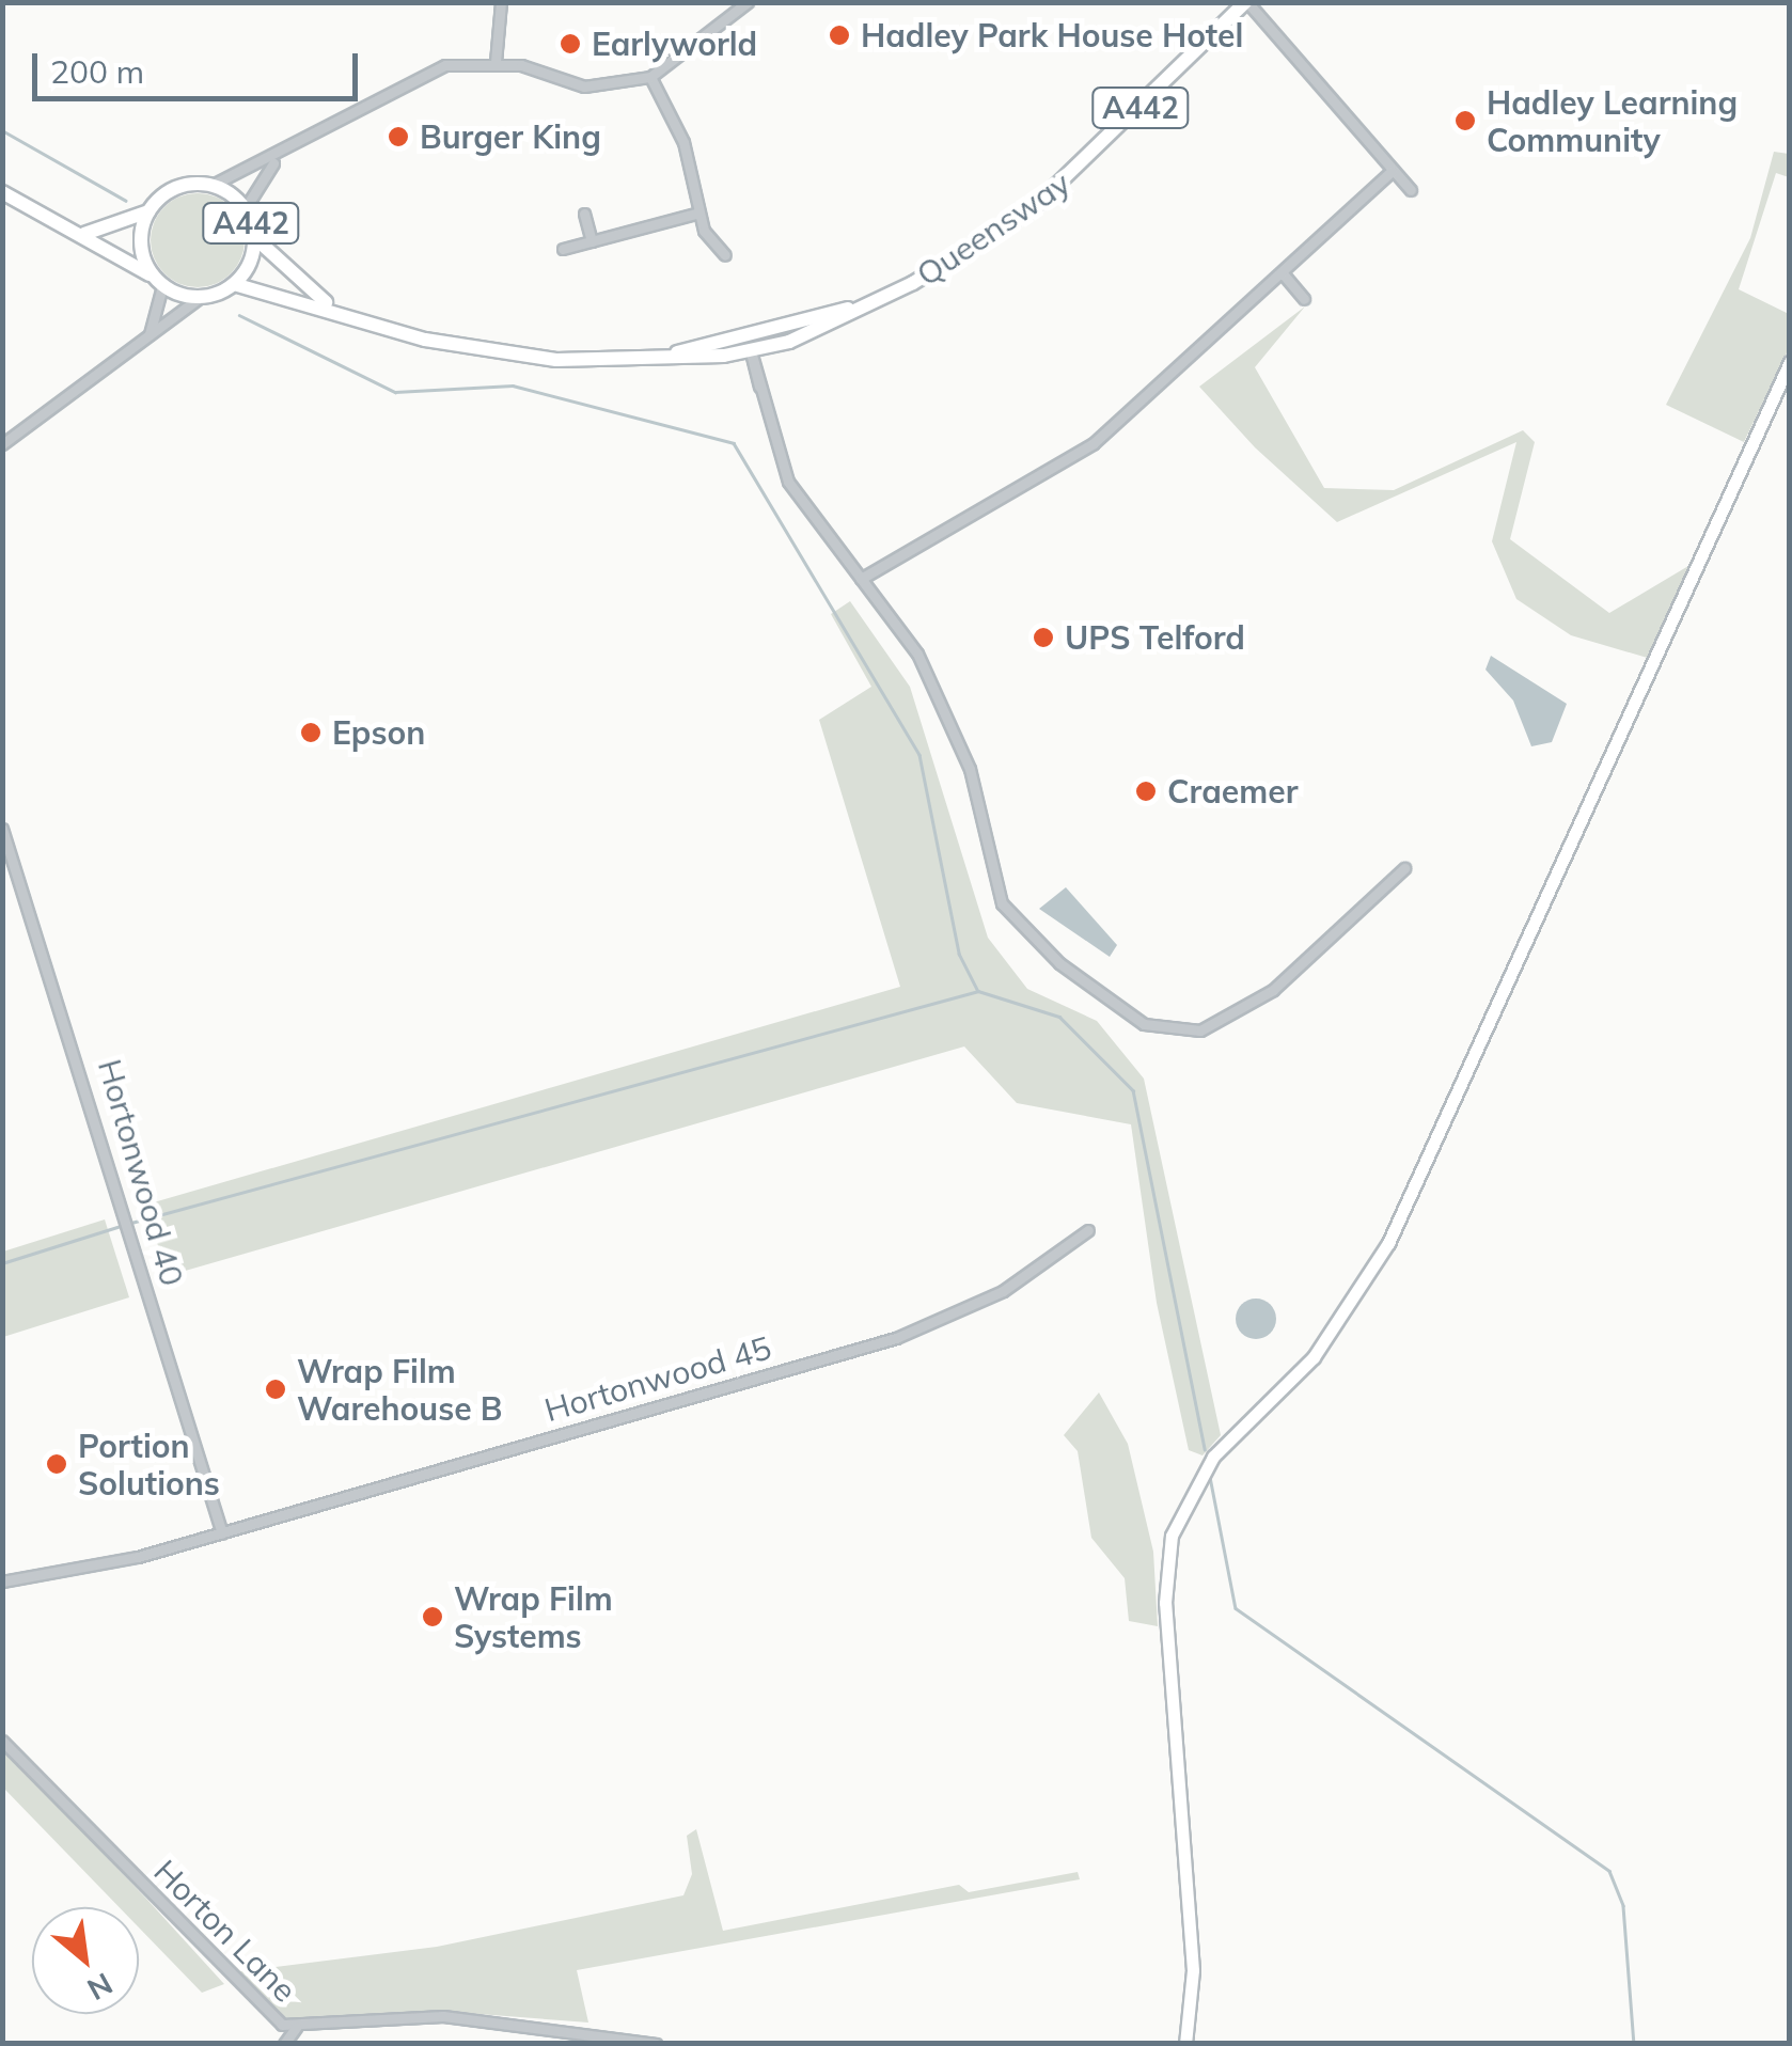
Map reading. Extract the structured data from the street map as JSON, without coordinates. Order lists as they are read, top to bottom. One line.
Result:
{"streets":{"main road":["A442","Queensway"],"street":["Hortonwood 40","Hortonwood 45","Horton Lane"]},"crossings":[["A442","Queensway"],["Hortonwood 40","Hortonwood 45"]],"places":["Hadley Park House Hotel","Earlyworld","Hadley Learning Community","Burger King","UPS Telford","Epson","Craemer","Wrap Film Warehouse B","Portion Solutions","Wrap Film Systems"],"scale_bar":"200 m","north":"bottom right"}
